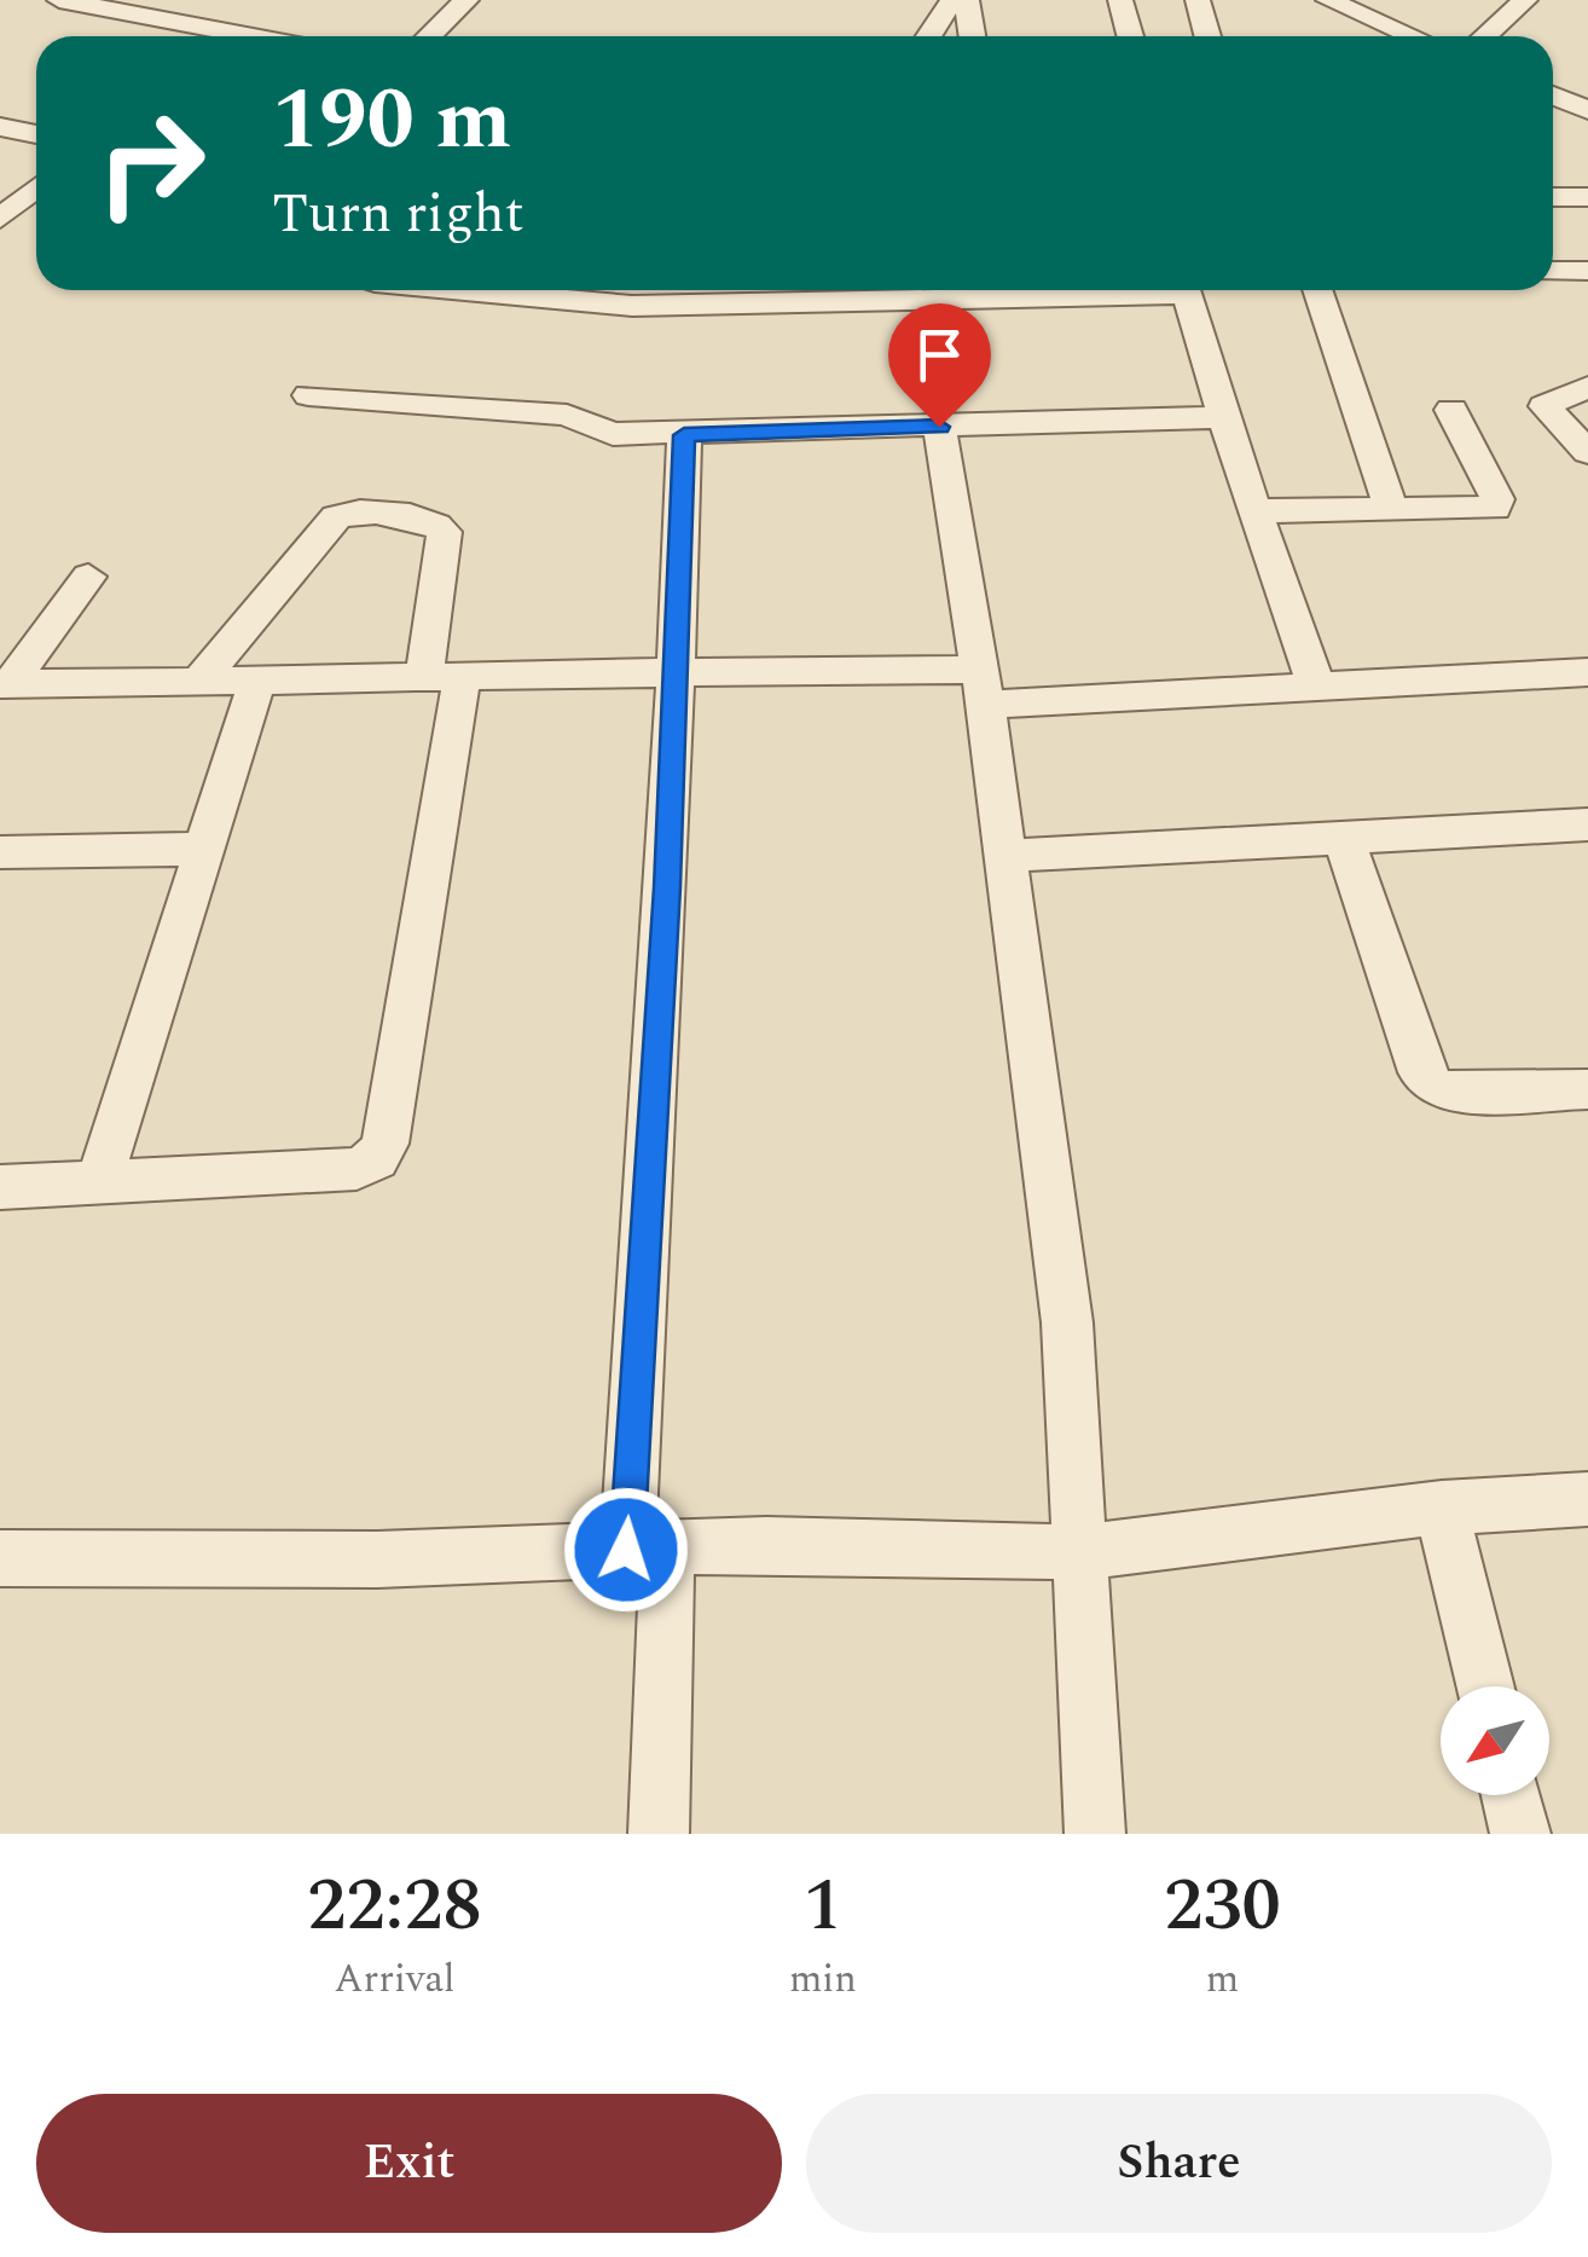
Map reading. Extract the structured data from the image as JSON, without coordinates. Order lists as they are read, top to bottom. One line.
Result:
{"north":"bottom left","page":{"turn":["190 m","Turn right"],"eta":["22:28","Arrival","1","min","230","m"],"buttons":["Exit","Share"]}}
